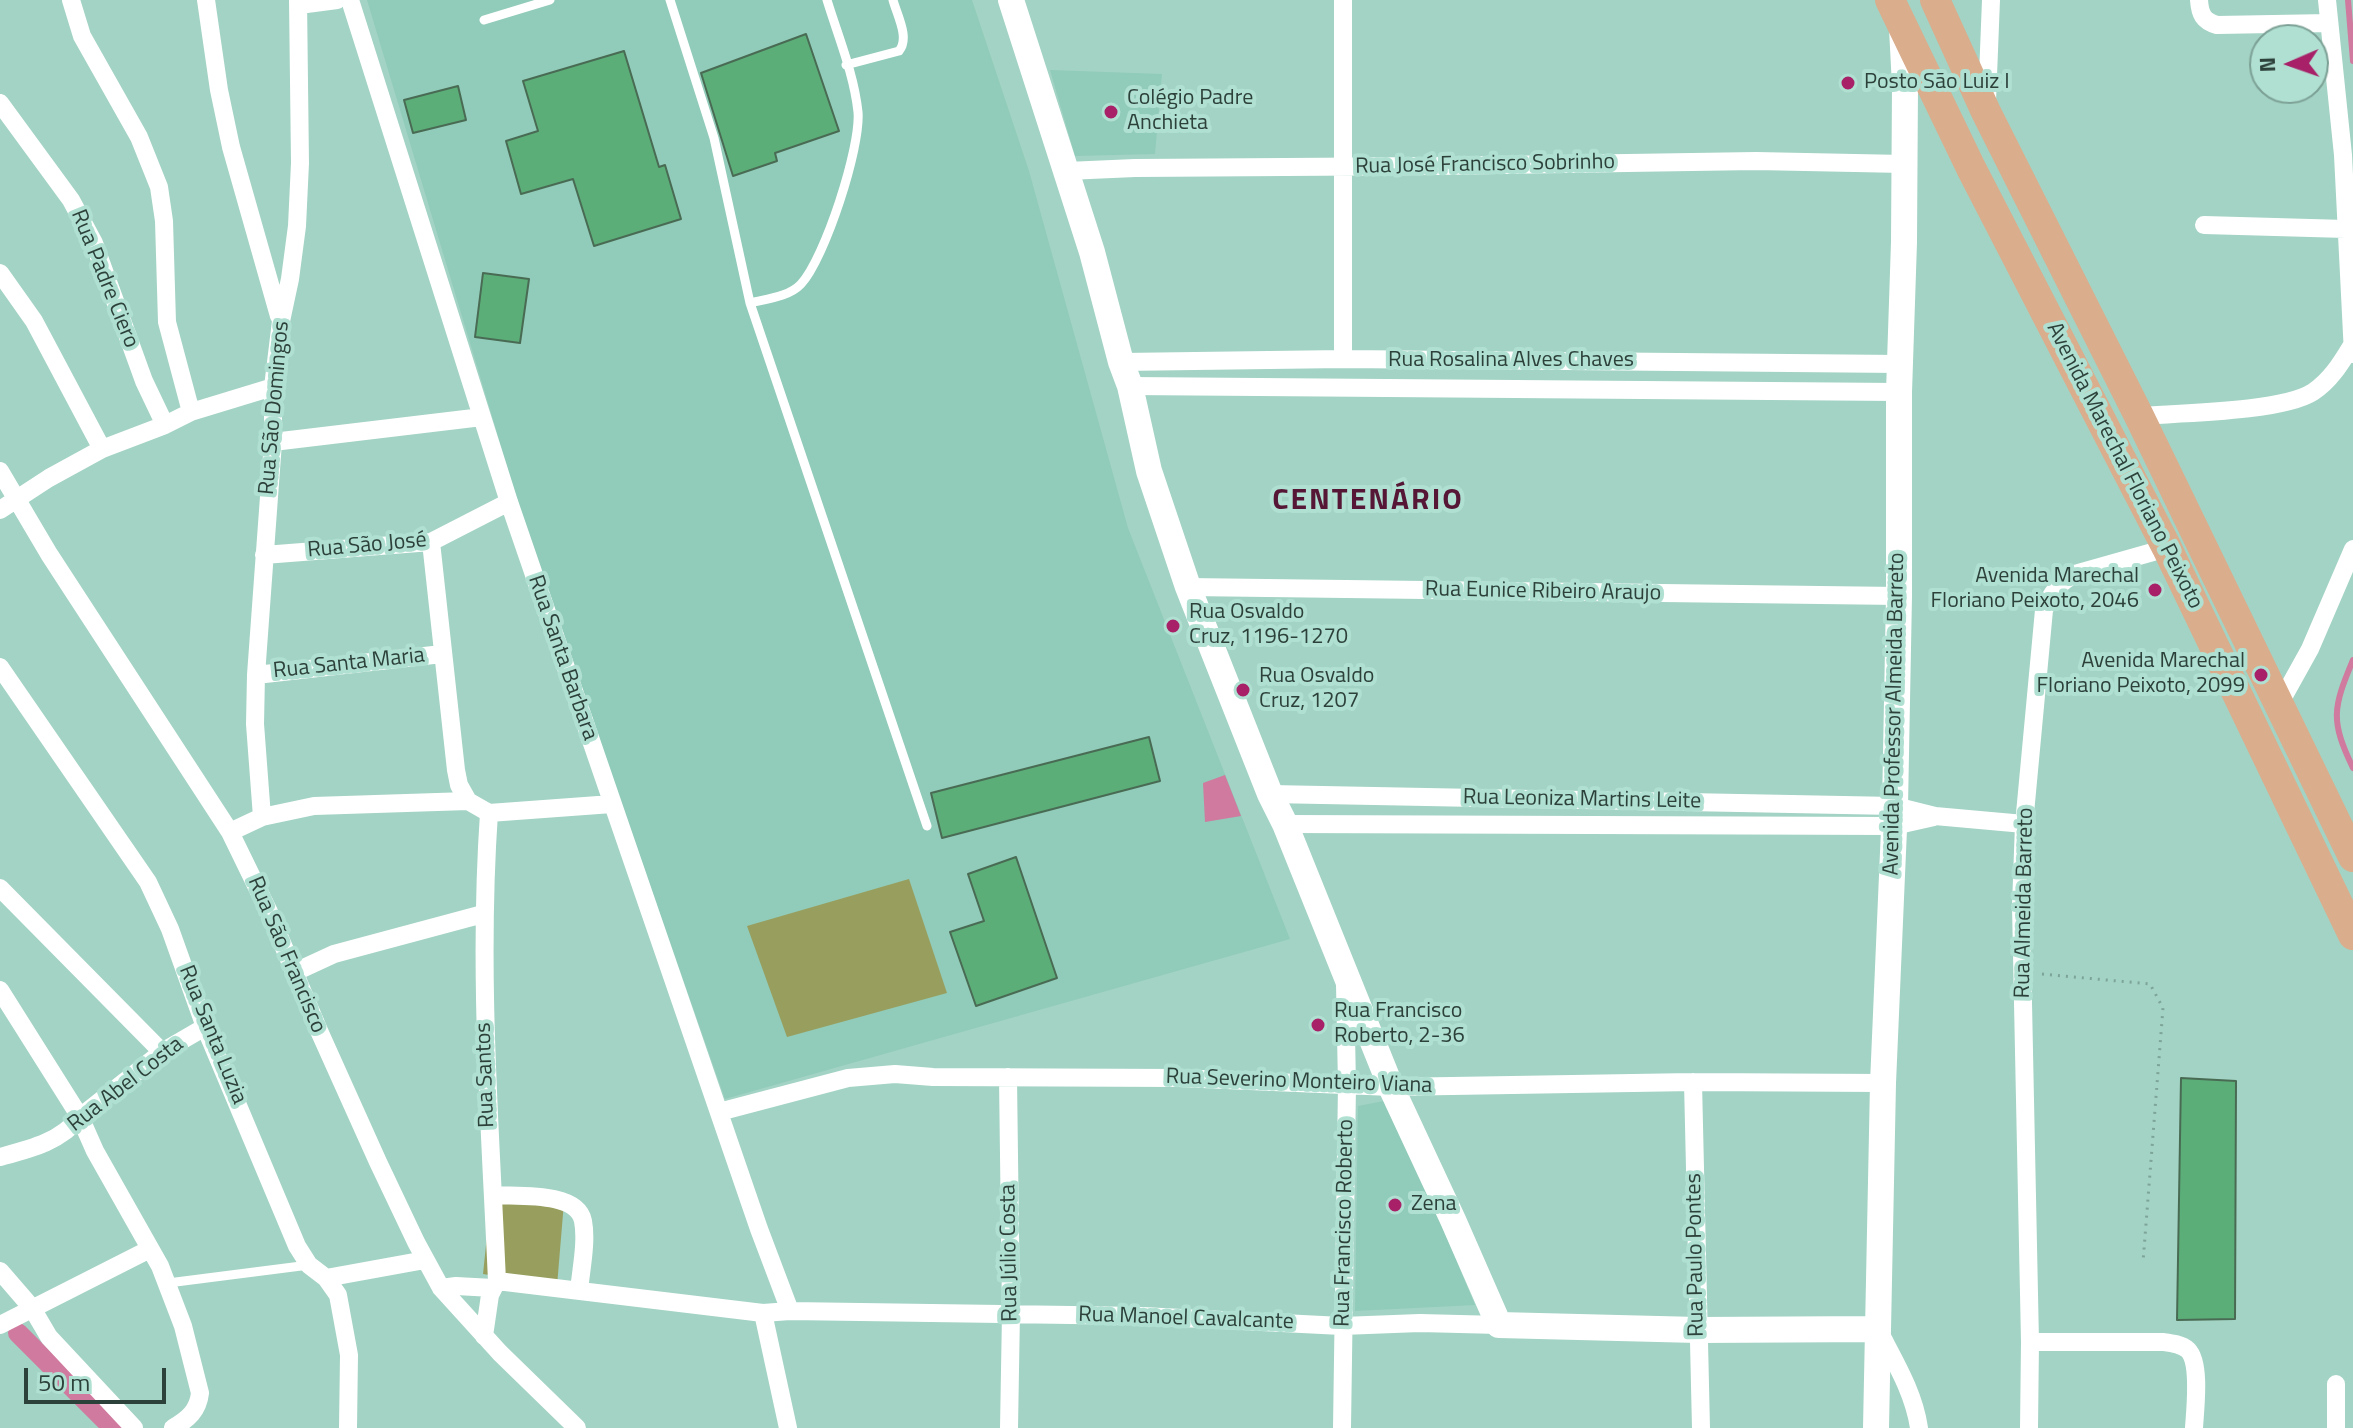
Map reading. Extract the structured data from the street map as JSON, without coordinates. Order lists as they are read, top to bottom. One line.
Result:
{"streets":{"main road":["Avenida Marechal Floriano Peixoto"],"street":["Rua José Francisco Sobrinho","Rua Padre Ciero","Rua Rosalina Alves Chaves","Rua São Domingos","Rua São José","Rua Eunice Ribeiro Araujo","Rua Santa Barbara","Rua Santa Maria","Avenida Professor Almeida Barreto","Rua Leoniza Martins Leite","Rua Almeida Barreto","Rua São Francisco","Rua Santa Luzia","Rua Santos","Rua Severino Monteiro Viana","Rua Abel Costa","Rua Francisco Roberto","Rua Júlio Costa","Rua Paulo Pontes","Rua Manoel Cavalcante"]},"crossings":[["Rua José Francisco Sobrinho","Avenida Professor Almeida Barreto"],["Rua Rosalina Alves Chaves","Avenida Professor Almeida Barreto"],["Rua São Domingos","Rua São José"],["Rua São Domingos","Rua Santa Maria"],["Avenida Marechal Floriano Peixoto","Avenida Professor Almeida Barreto"],["Avenida Marechal Floriano Peixoto","Rua Almeida Barreto"],["Rua São José","Rua Santa Barbara"],["Rua Eunice Ribeiro Araujo","Avenida Professor Almeida Barreto"],["Rua Santa Barbara","Rua Severino Monteiro Viana"],["Rua Santa Barbara","Rua Manoel Cavalcante"],["Avenida Professor Almeida Barreto","Rua Leoniza Martins Leite"],["Avenida Professor Almeida Barreto","Rua Severino Monteiro Viana"],["Avenida Professor Almeida Barreto","Rua Manoel Cavalcante"],["Rua São Francisco","Rua Santos"],["Rua São Francisco","Rua Manoel Cavalcante"],["Rua Santa Luzia","Rua Abel Costa"],["Rua Santos","Rua Manoel Cavalcante"],["Rua Severino Monteiro Viana","Rua Francisco Roberto"],["Rua Severino Monteiro Viana","Rua Júlio Costa"],["Rua Severino Monteiro Viana","Rua Paulo Pontes"],["Rua Francisco Roberto","Rua Manoel Cavalcante"],["Rua Júlio Costa","Rua Manoel Cavalcante"],["Rua Paulo Pontes","Rua Manoel Cavalcante"]],"districts":["CENTENÁRIO"],"places":["Posto São Luiz I","Colégio Padre Anchieta","Avenida Marechal Floriano Peixoto, 2046","Rua Osvaldo Cruz, 1196-1270","Avenida Marechal Floriano Peixoto, 2099","Rua Osvaldo Cruz, 1207","Rua Francisco Roberto, 2-36","Zena"],"scale_bar":"50 m","north":"left"}
